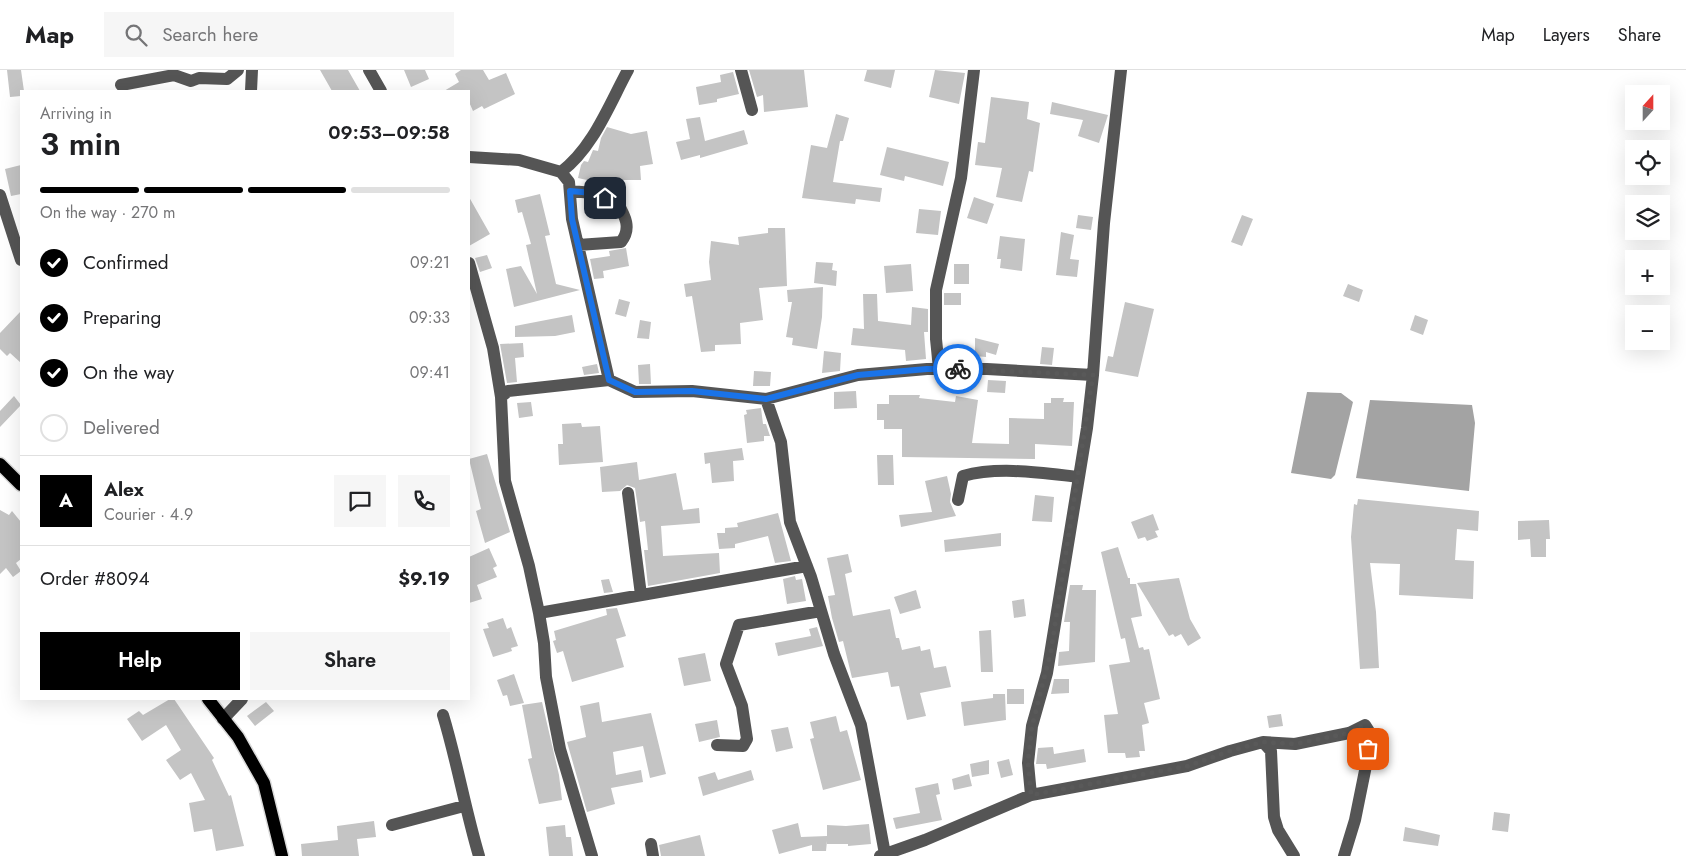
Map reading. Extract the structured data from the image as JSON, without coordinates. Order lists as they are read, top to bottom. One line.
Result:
{"north":"top","page":{"header":"Map","search":"Search here","nav":["Map","Layers","Share"],"map_buttons":["+","−"],"heading":["3 min","Arriving in","09:53–09:58"],"panel":["Alex","Courier · 4.9","Order #8094","$9.19"],"bar":"On the way · 270 m","list":[["Confirmed","09:21"],["Preparing","09:33"],["On the way","09:41"],"Delivered"],"round":"A","buttons":["Help","Share"]}}
